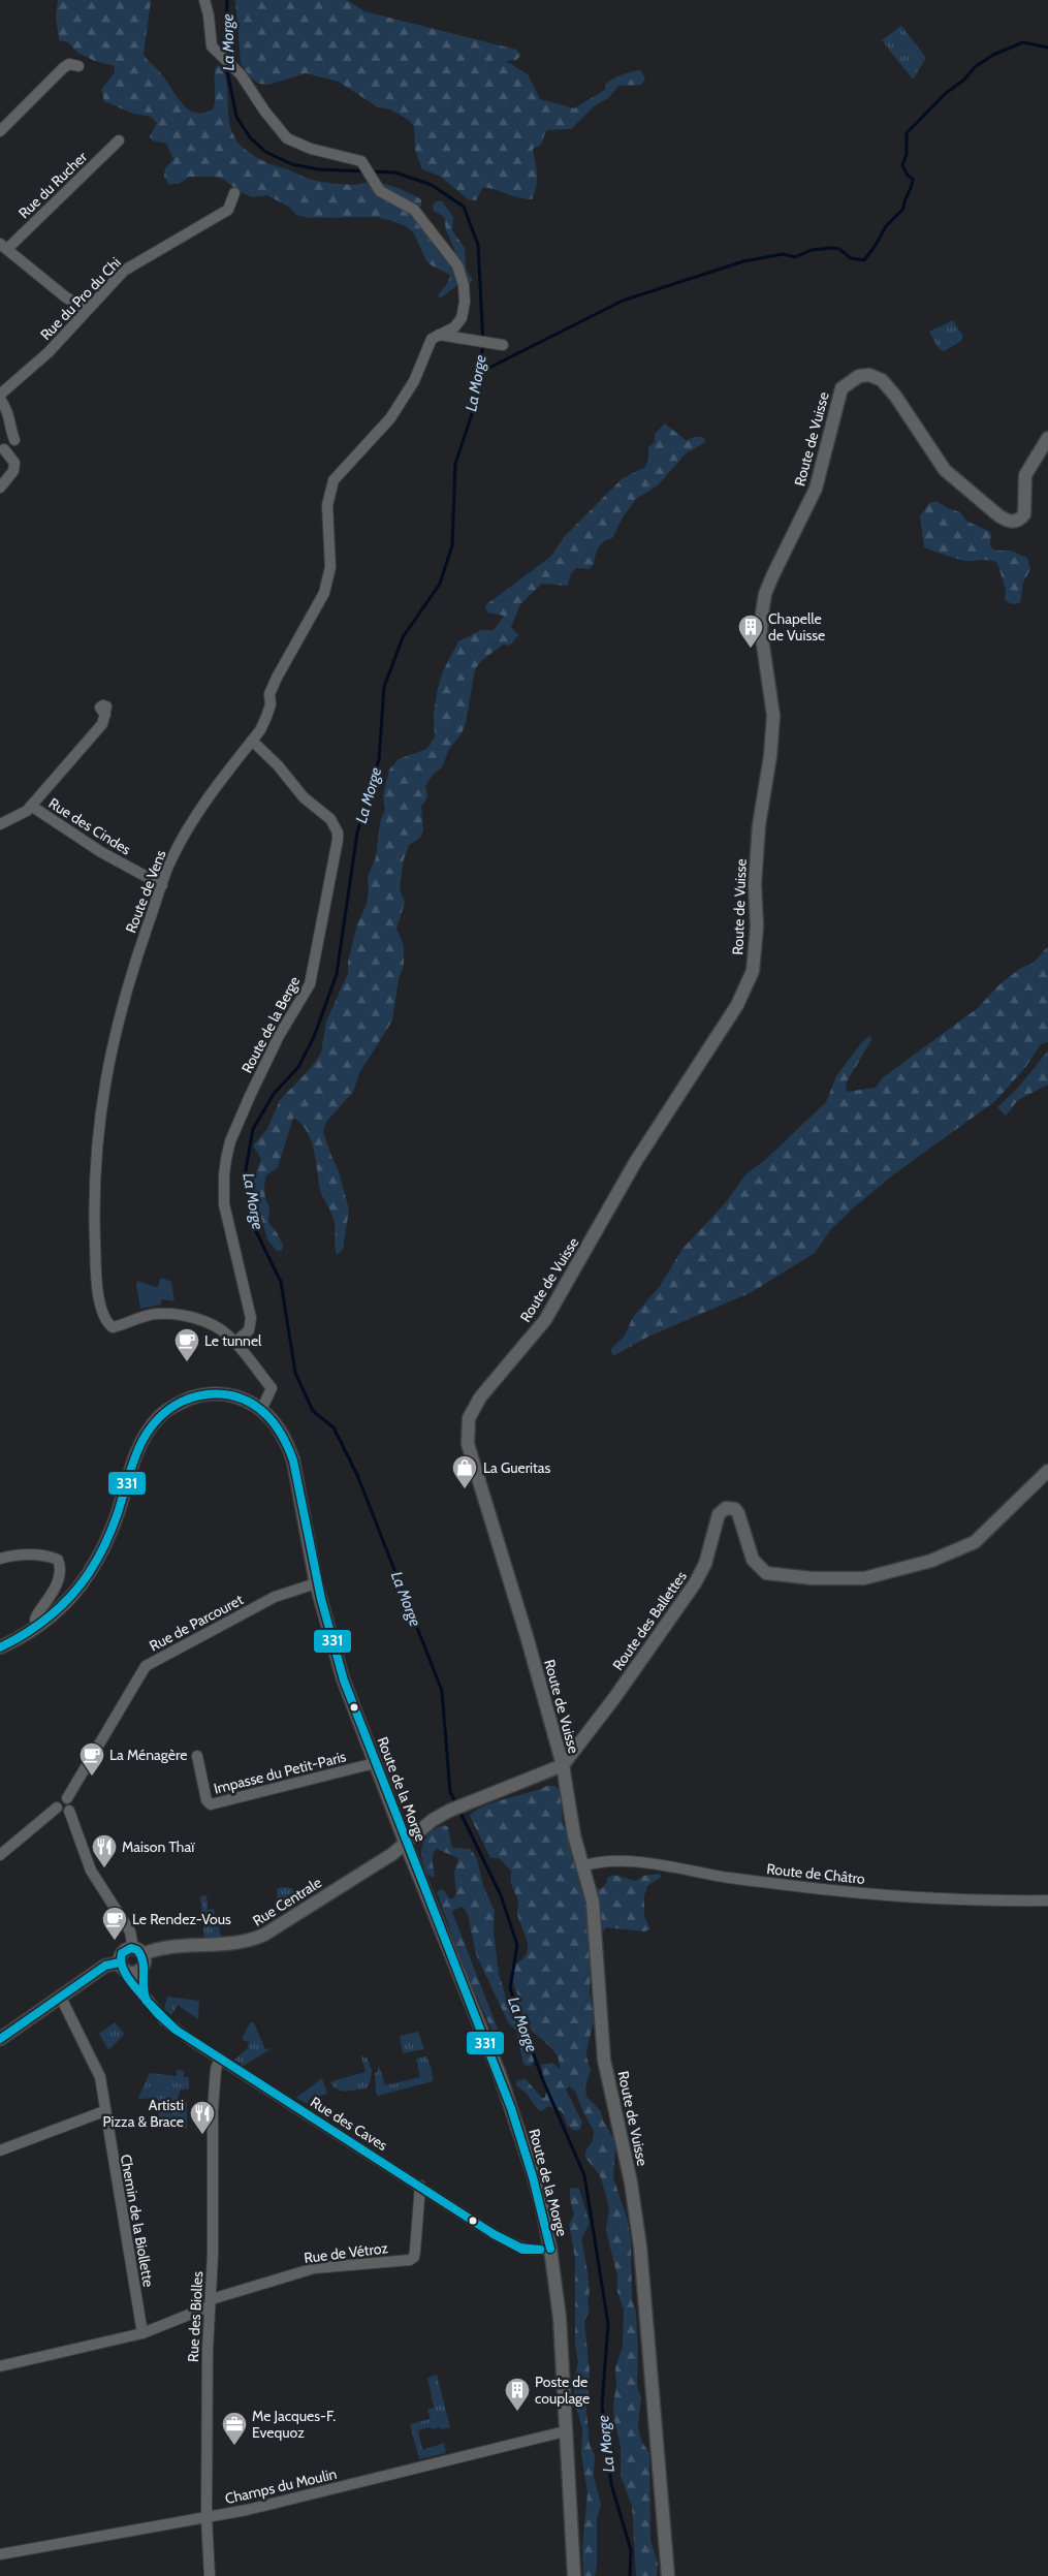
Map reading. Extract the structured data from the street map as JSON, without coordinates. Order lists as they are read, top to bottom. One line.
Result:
{"streets":{"street":["Rue du Rucher","Rue du Pro du Chi","Route de Vuisse","Rue des Cindes","Route de Vens","Route de la Berge","Route des Ballettes","Rue de Parcouret","Impasse du Petit-Paris","Route de la Morge","Route de Châtro","Rue Centrale","Rue des Caves","Chemin de la Biollette","Rue de Vétroz","Rue des Biolles","Champs du Moulin"]},"crossings":[["Route de Vuisse","Route des Ballettes"],["Route de Vuisse","Route de Châtro"],["Route de Vuisse","Rue Centrale"],["Rue des Cindes","Route de Vens"],["Route de Vens","Route de la Berge"],["Route de Vens","Route de la Morge"],["Route des Ballettes","Rue Centrale"],["Rue de Parcouret","Route de la Morge"],["Impasse du Petit-Paris","Route de la Morge"],["Route de la Morge","Rue Centrale"],["Route de la Morge","Rue des Caves"],["Route de la Morge","Champs du Moulin"],["Rue Centrale","Rue des Caves"],["Rue Centrale","Chemin de la Biollette"],["Rue des Caves","Rue de Vétroz"],["Rue des Caves","Rue des Biolles"],["Chemin de la Biollette","Rue de Vétroz"],["Rue de Vétroz","Rue des Biolles"],["Rue des Biolles","Champs du Moulin"]],"water":["La Morge"],"places":{"building":["Chapelle de Vuisse","Poste de couplage"],"cafe":["Le tunnel","La Ménagère","Le Rendez-Vous"],"shop":["La Gueritas"],"restaurant":["Maison Thaï","Artisti Pizza & Brace"],"office":["Me Jacques-F. Evequoz"]},"lines":["transit line 331"]}
